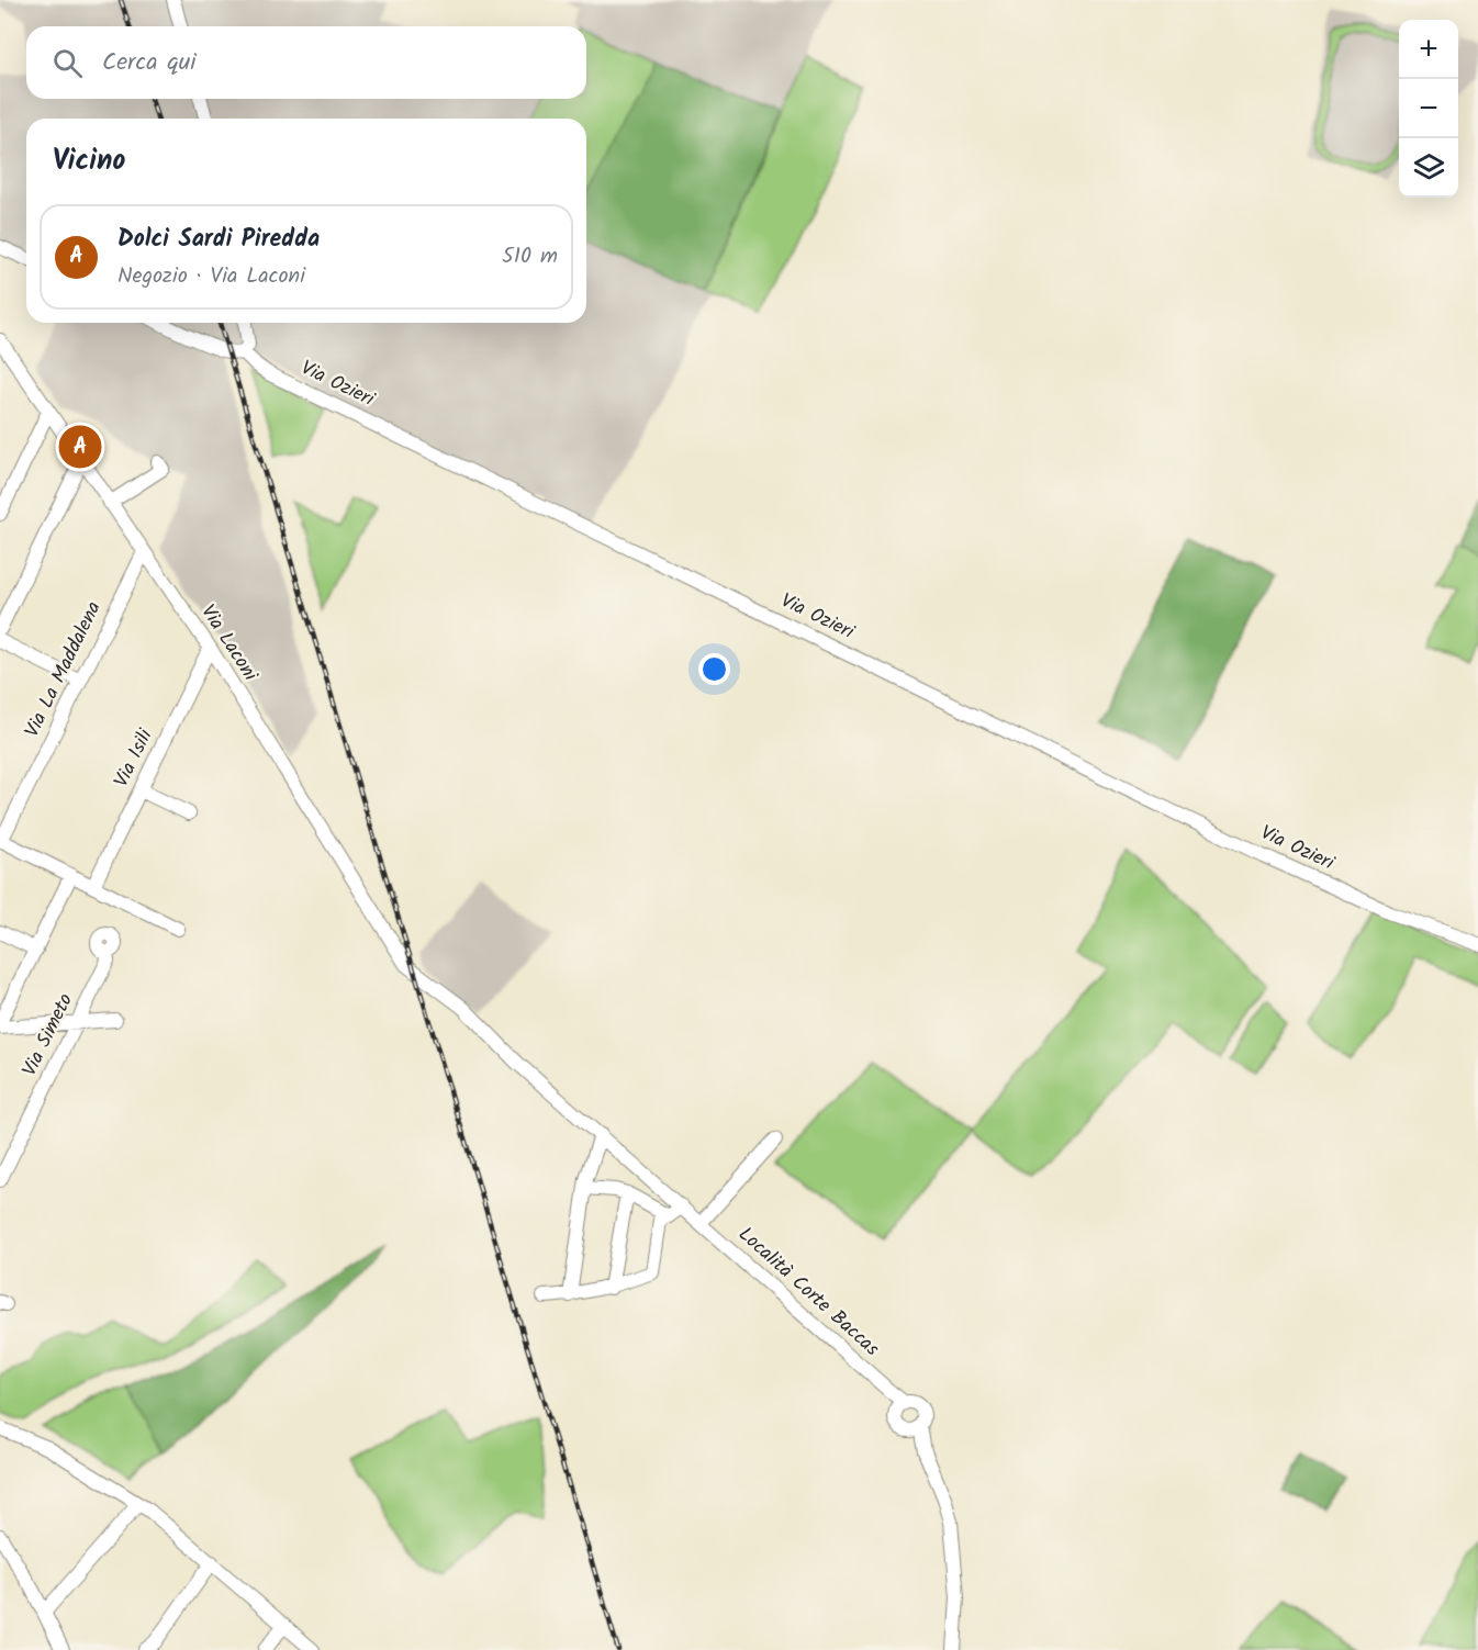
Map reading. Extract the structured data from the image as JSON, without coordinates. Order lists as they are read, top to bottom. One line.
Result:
{"streets":{"street":["Via Ozieri","Via Laconi","Via La Maddalena","Via Isili","Via Simeto","Località Corte Baccas"]},"crossings":[["Via Laconi","Via La Maddalena"],["Via Laconi","Via Isili"],["Via Laconi","Località Corte Baccas"]],"page":{"map_buttons":["+","−"],"search":"Cerca qui","heading":"Vicino","list":[{"mark":"A","name":"Dolci Sardi Piredda","note":"Negozio · Via Laconi","value":"510 m"}],"pins":"A"}}
